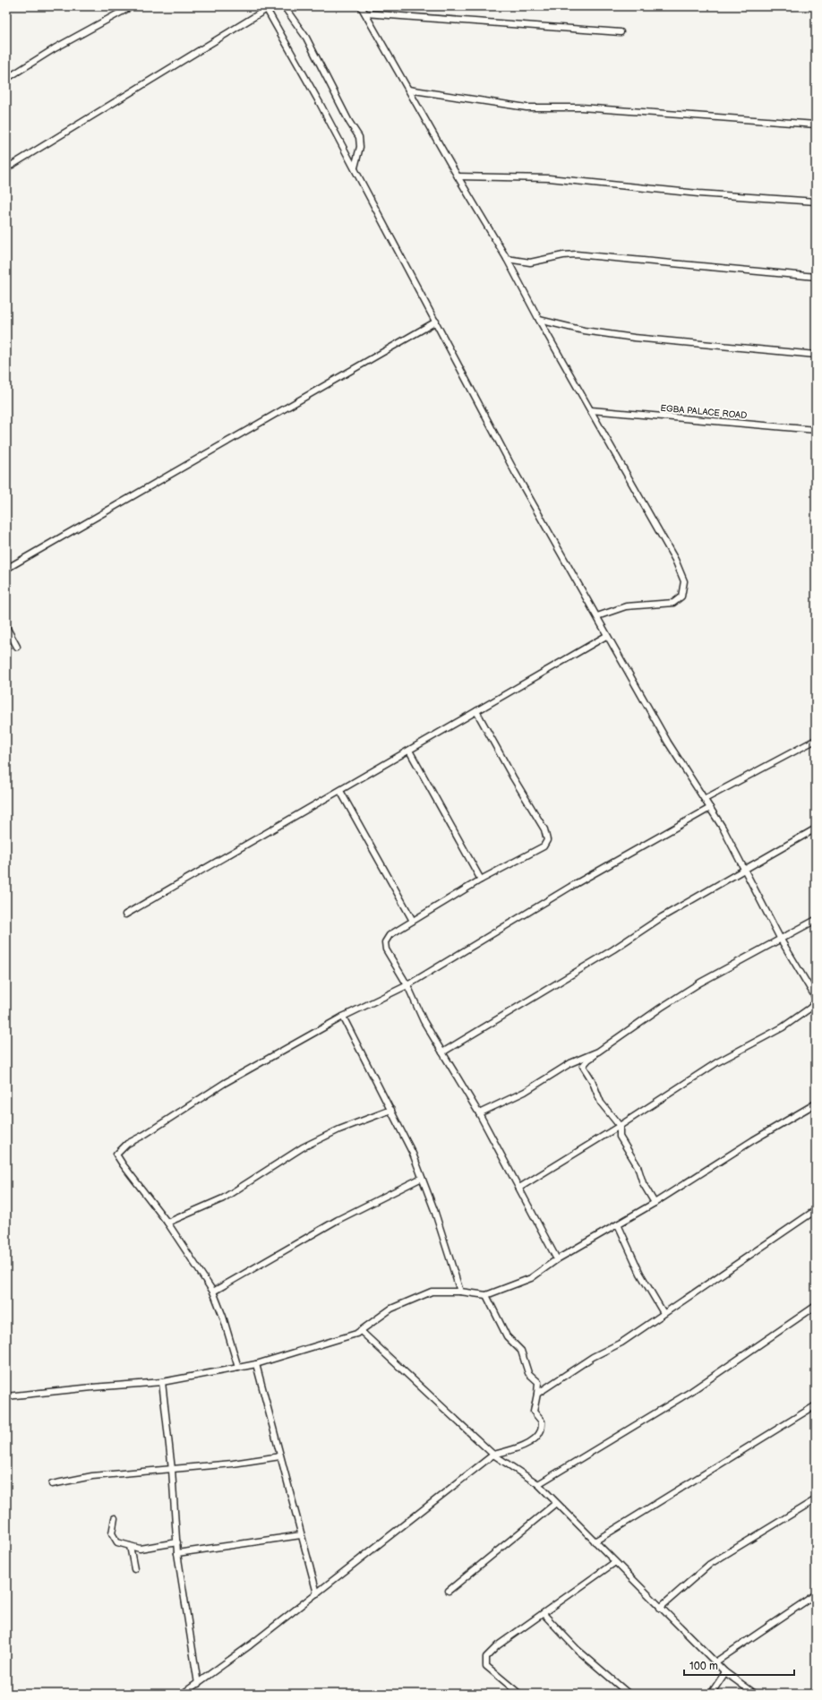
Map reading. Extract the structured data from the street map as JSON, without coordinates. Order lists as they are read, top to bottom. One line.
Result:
{"streets":{"street":["EGBA PALACE ROAD"]},"scale_bar":"100 m"}
